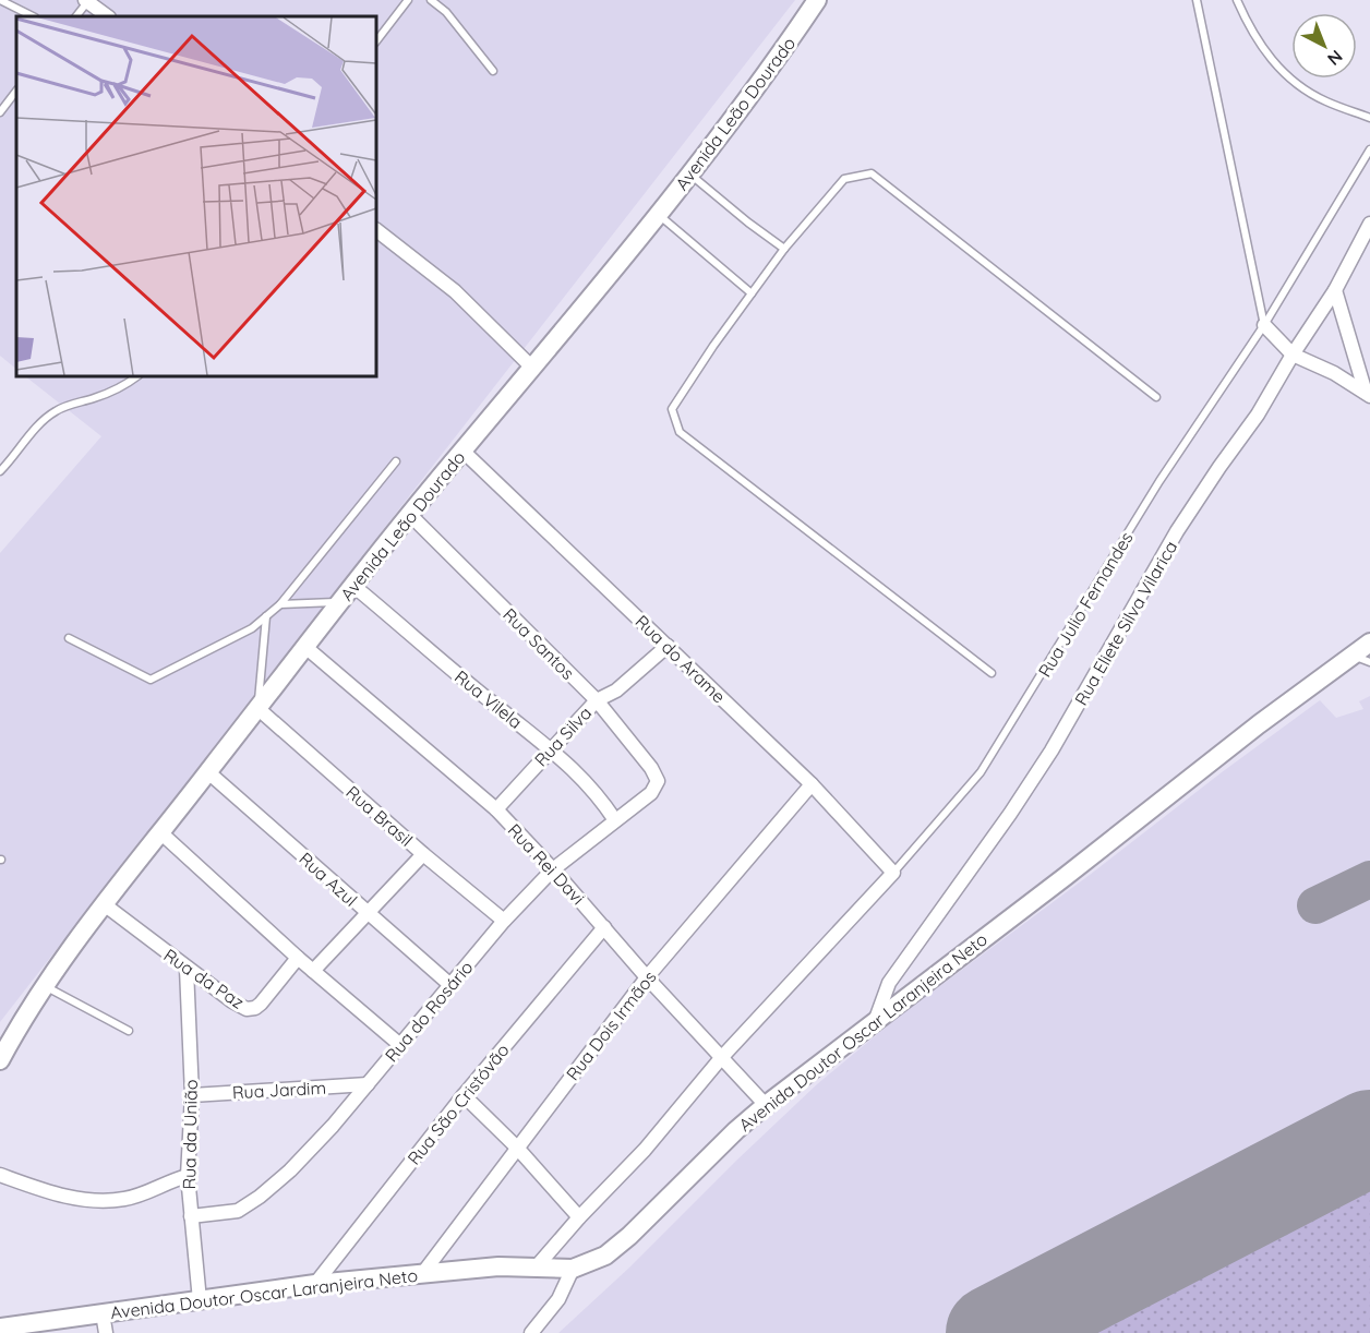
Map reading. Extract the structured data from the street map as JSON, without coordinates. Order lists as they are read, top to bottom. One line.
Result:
{"streets":{"street":["Avenida Leão Dourado","Rua Eliete Silva Vilarica","Rua Santos","Rua do Arame","Rua Vilela","Rua Silva","Rua Brasil","Rua Rei Davi","Rua Azul","Rua da Paz","Rua do Rosário","Rua Dois Irmãos","Avenida Doutor Oscar Laranjeira Neto","Rua Jardim","Rua São Cristóvão","Rua da União"],"lane":["Rua Julio Fernandes"]},"crossings":[["Avenida Leão Dourado","Rua Santos"],["Avenida Leão Dourado","Rua do Arame"],["Avenida Leão Dourado","Rua Vilela"],["Avenida Leão Dourado","Rua Brasil"],["Avenida Leão Dourado","Rua Rei Davi"],["Avenida Leão Dourado","Rua Azul"],["Avenida Leão Dourado","Rua da Paz"],["Rua Julio Fernandes","Rua do Arame"],["Rua Eliete Silva Vilarica","Avenida Doutor Oscar Laranjeira Neto"],["Rua Santos","Rua Silva"],["Rua Santos","Rua do Rosário"],["Rua do Arame","Rua Silva"],["Rua do Arame","Rua Dois Irmãos"],["Rua Vilela","Rua Silva"],["Rua Vilela","Rua do Rosário"],["Rua Silva","Rua Rei Davi"],["Rua Brasil","Rua do Rosário"],["Rua Rei Davi","Rua do Rosário"],["Rua Rei Davi","Rua Dois Irmãos"],["Rua Rei Davi","Avenida Doutor Oscar Laranjeira Neto"],["Rua Rei Davi","Rua São Cristóvão"],["Rua Azul","Rua do Rosário"],["Rua da Paz","Rua da União"],["Rua do Rosário","Rua Jardim"],["Rua do Rosário","Rua da União"],["Rua Dois Irmãos","Avenida Doutor Oscar Laranjeira Neto"],["Avenida Doutor Oscar Laranjeira Neto","Rua São Cristóvão"],["Avenida Doutor Oscar Laranjeira Neto","Rua da União"],["Rua Jardim","Rua da União"]],"north":"bottom right"}
